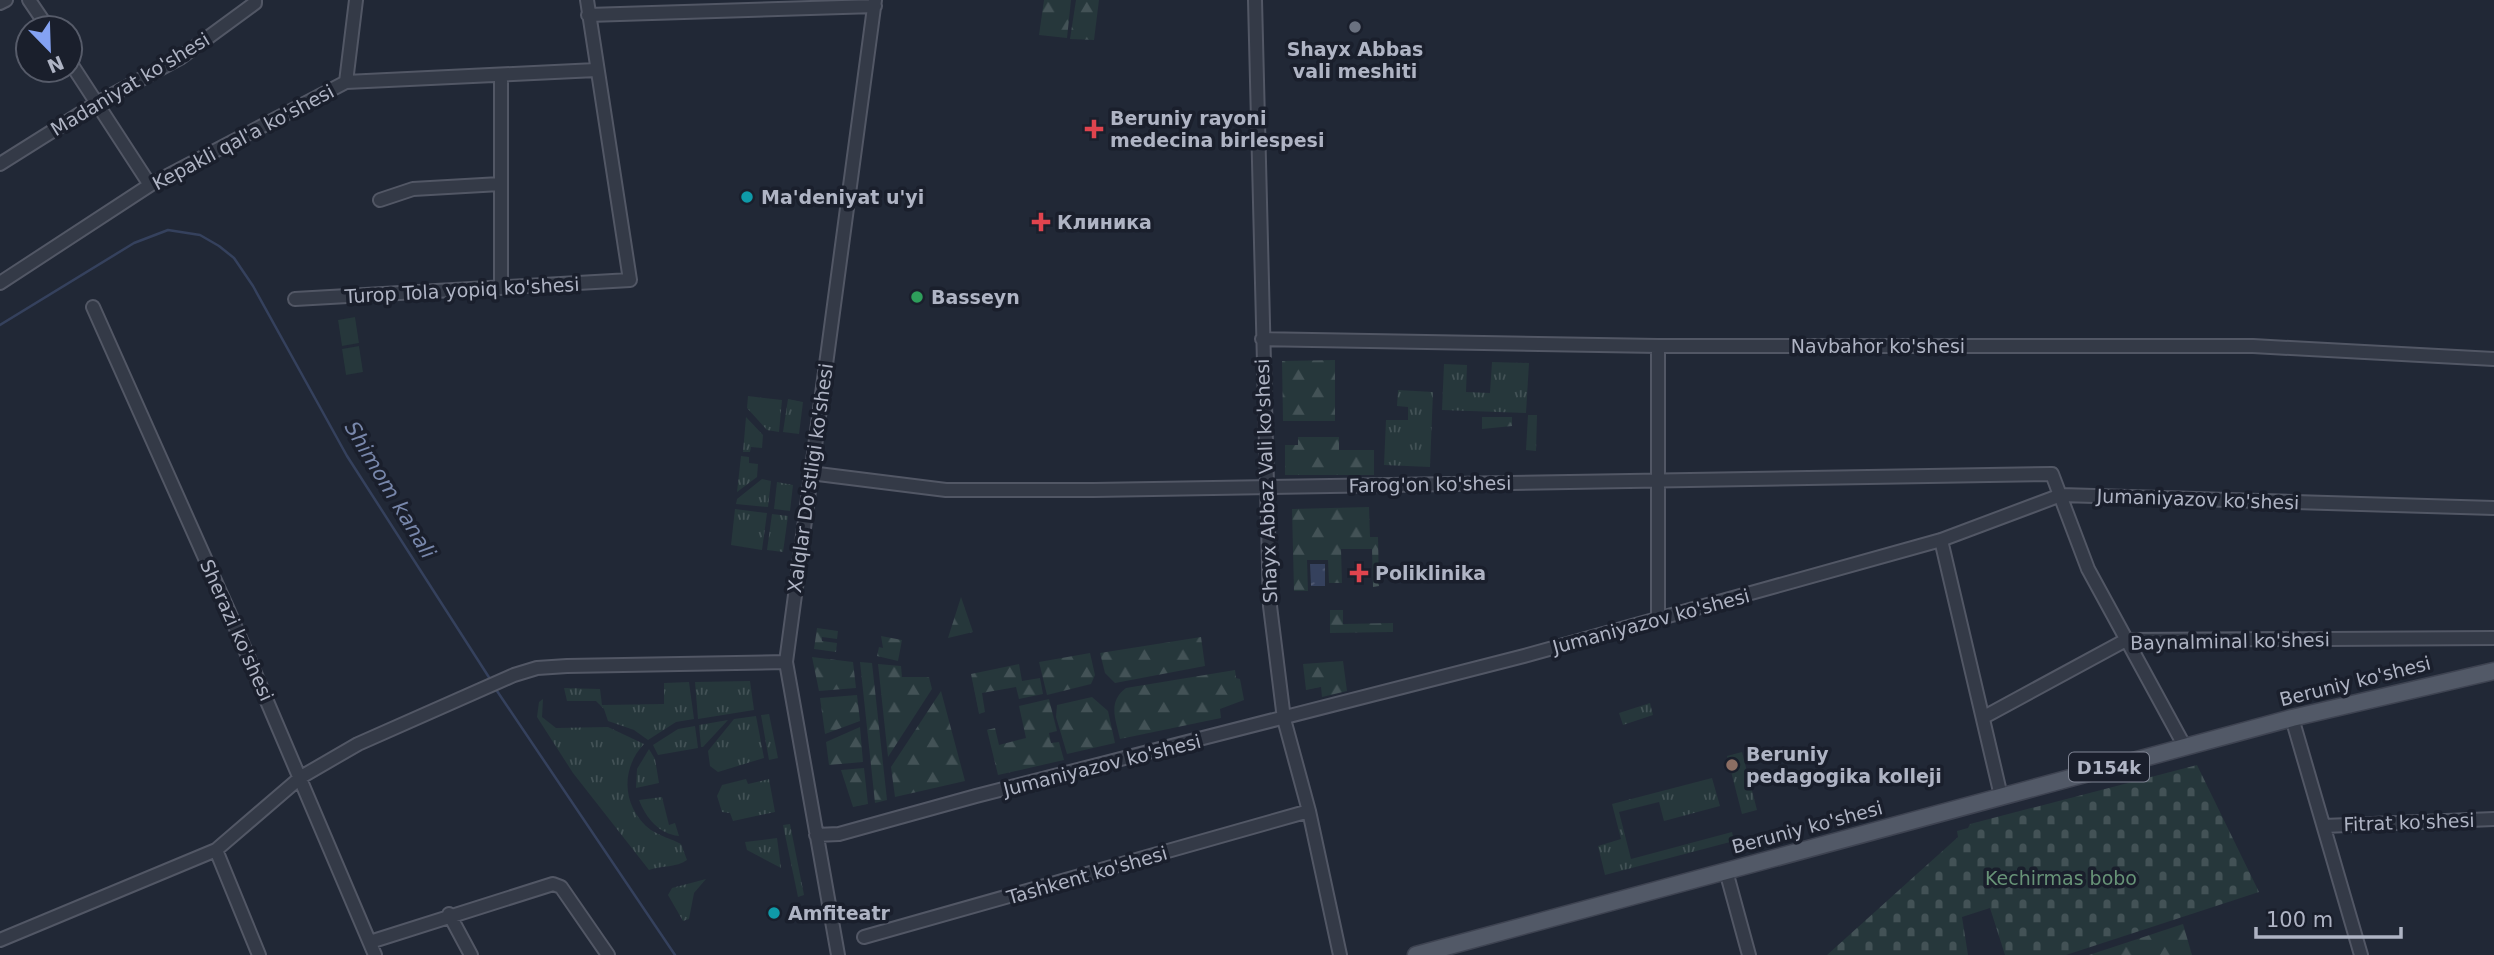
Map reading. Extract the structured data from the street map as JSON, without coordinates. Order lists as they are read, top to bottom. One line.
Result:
{"streets":{"main road":["Beruniy ko'shesi","D154k"],"street":["Madaniyat ko'shesi","Kepakli qal'a ko'shesi","Turop Tola yopiq ko'shesi","Navbahor ko'shesi","Xalqlar Do'stligi ko'shesi","Shayx Abbaz Vali ko'shesi","Farog'on ko'shesi","Jumaniyazov ko'shesi","Sherazi ko'shesi","Baynalminal ko'shesi","Fitrat ko'shesi","Tashkent ko'shesi"]},"crossings":[["Kepakli qal'a ko'shesi","Turop Tola yopiq ko'shesi"],["Navbahor ko'shesi","Shayx Abbaz Vali ko'shesi"],["Xalqlar Do'stligi ko'shesi","Farog'on ko'shesi"],["Xalqlar Do'stligi ko'shesi","Jumaniyazov ko'shesi"],["Shayx Abbaz Vali ko'shesi","Farog'on ko'shesi"],["Shayx Abbaz Vali ko'shesi","Jumaniyazov ko'shesi"],["Shayx Abbaz Vali ko'shesi","Tashkent ko'shesi"],["Farog'on ko'shesi","Jumaniyazov ko'shesi"]],"water":["Shimom kanali"],"parks":["Kechirmas bobo"],"places":{"other":["Shayx Abbas vali meshiti","Ma'deniyat u'yi","Basseyn","Beruniy pedagogika kolleji","Amfiteatr"],"health":["Beruniy rayoni medecina birlespesi","Клиника","Poliklinika"]},"scale_bar":"100 m","north":"bottom right"}
